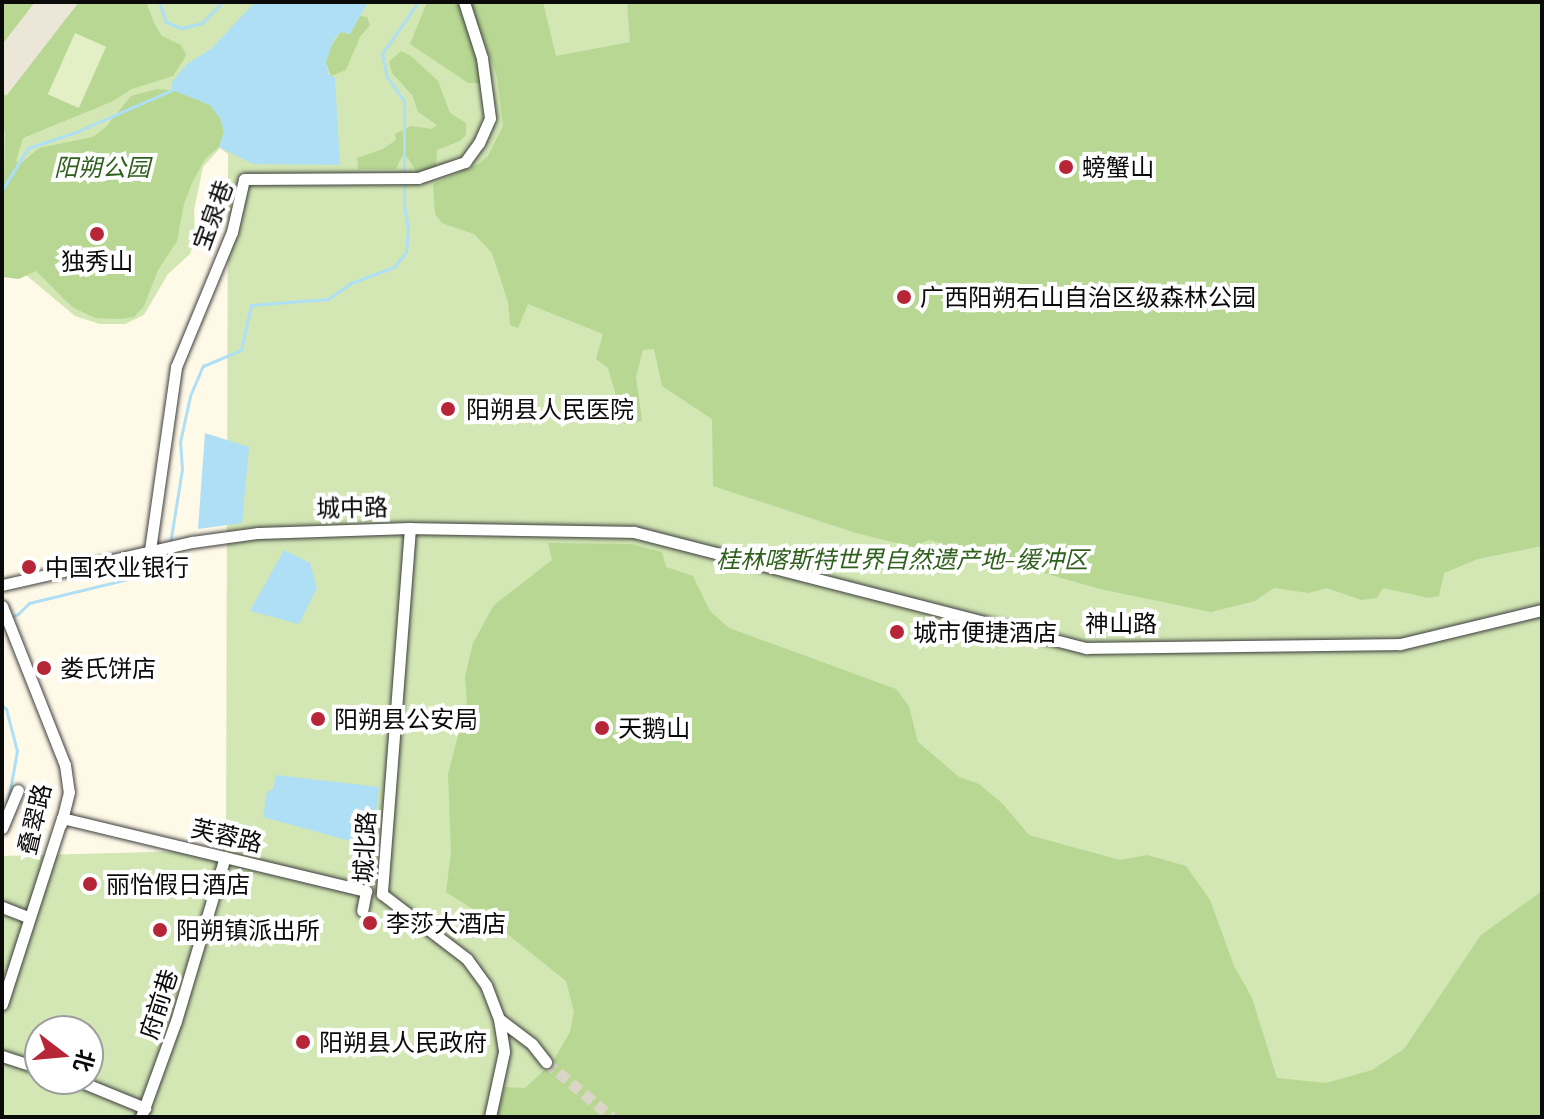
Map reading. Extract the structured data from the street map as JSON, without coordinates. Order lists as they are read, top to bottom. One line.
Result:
{"streets":{"street":["宝泉巷","城中路","神山路","叠翠路","芙蓉路","城北路","府前巷"]},"crossings":[["宝泉巷","城中路"],["城中路","神山路"],["城中路","城北路"],["叠翠路","芙蓉路"],["芙蓉路","城北路"],["芙蓉路","府前巷"]],"parks":["阳朔公园","桂林喀斯特世界自然遗产地-缓冲区"],"places":["螃蟹山","独秀山","广西阳朔石山自治区级森林公园","阳朔县人民医院","中国农业银行","城市便捷酒店","娄氏饼店","阳朔县公安局","天鹅山","丽怡假日酒店","李莎大酒店","阳朔镇派出所","阳朔县人民政府"],"north":"right"}
